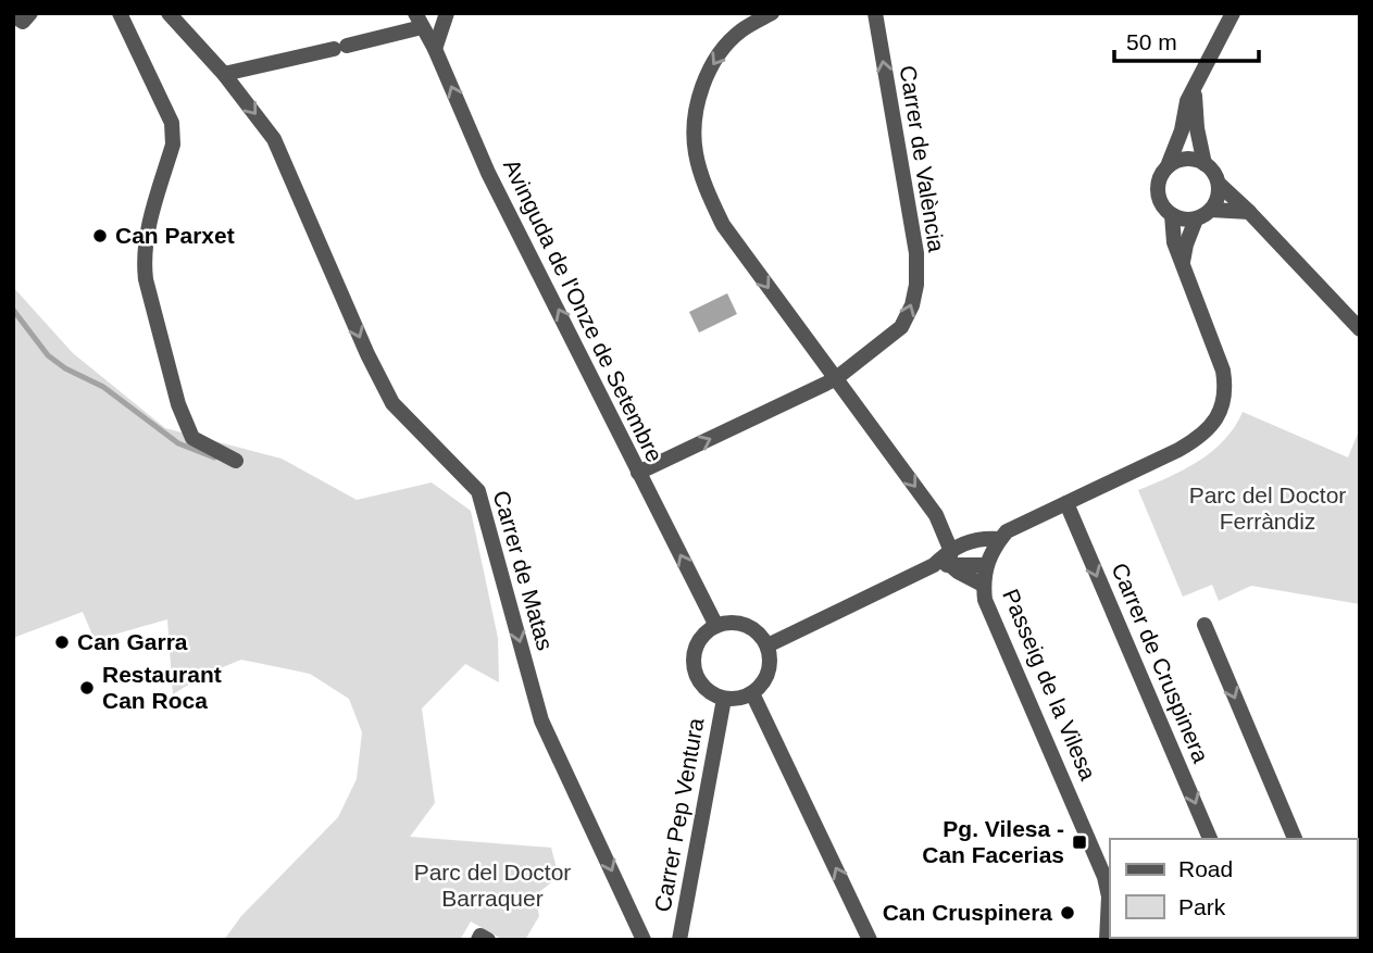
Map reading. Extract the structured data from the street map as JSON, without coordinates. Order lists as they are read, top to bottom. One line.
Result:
{"streets":{"street":["Carrer de València","Avinguda de l'Onze de Setembre","Carrer de Matas","Carrer de Cruspinera","Passeig de la Vilesa","Carrer Pep Ventura"]},"crossings":[["Carrer de València","Avinguda de l'Onze de Setembre"],["Avinguda de l'Onze de Setembre","Carrer Pep Ventura"],["Carrer de Cruspinera","Passeig de la Vilesa"]],"one_way":["Carrer de València","Avinguda de l'Onze de Setembre","Carrer de Matas"],"parks":["Parc del Doctor Ferràndiz","Parc del Doctor Barraquer"],"places":{"other":["Can Parxet","Can Garra","Restaurant Can Roca","Can Cruspinera"],"transit":["Pg. Vilesa - Can Facerias"]},"legend":["Road","Park"],"scale_bar":"50 m"}
